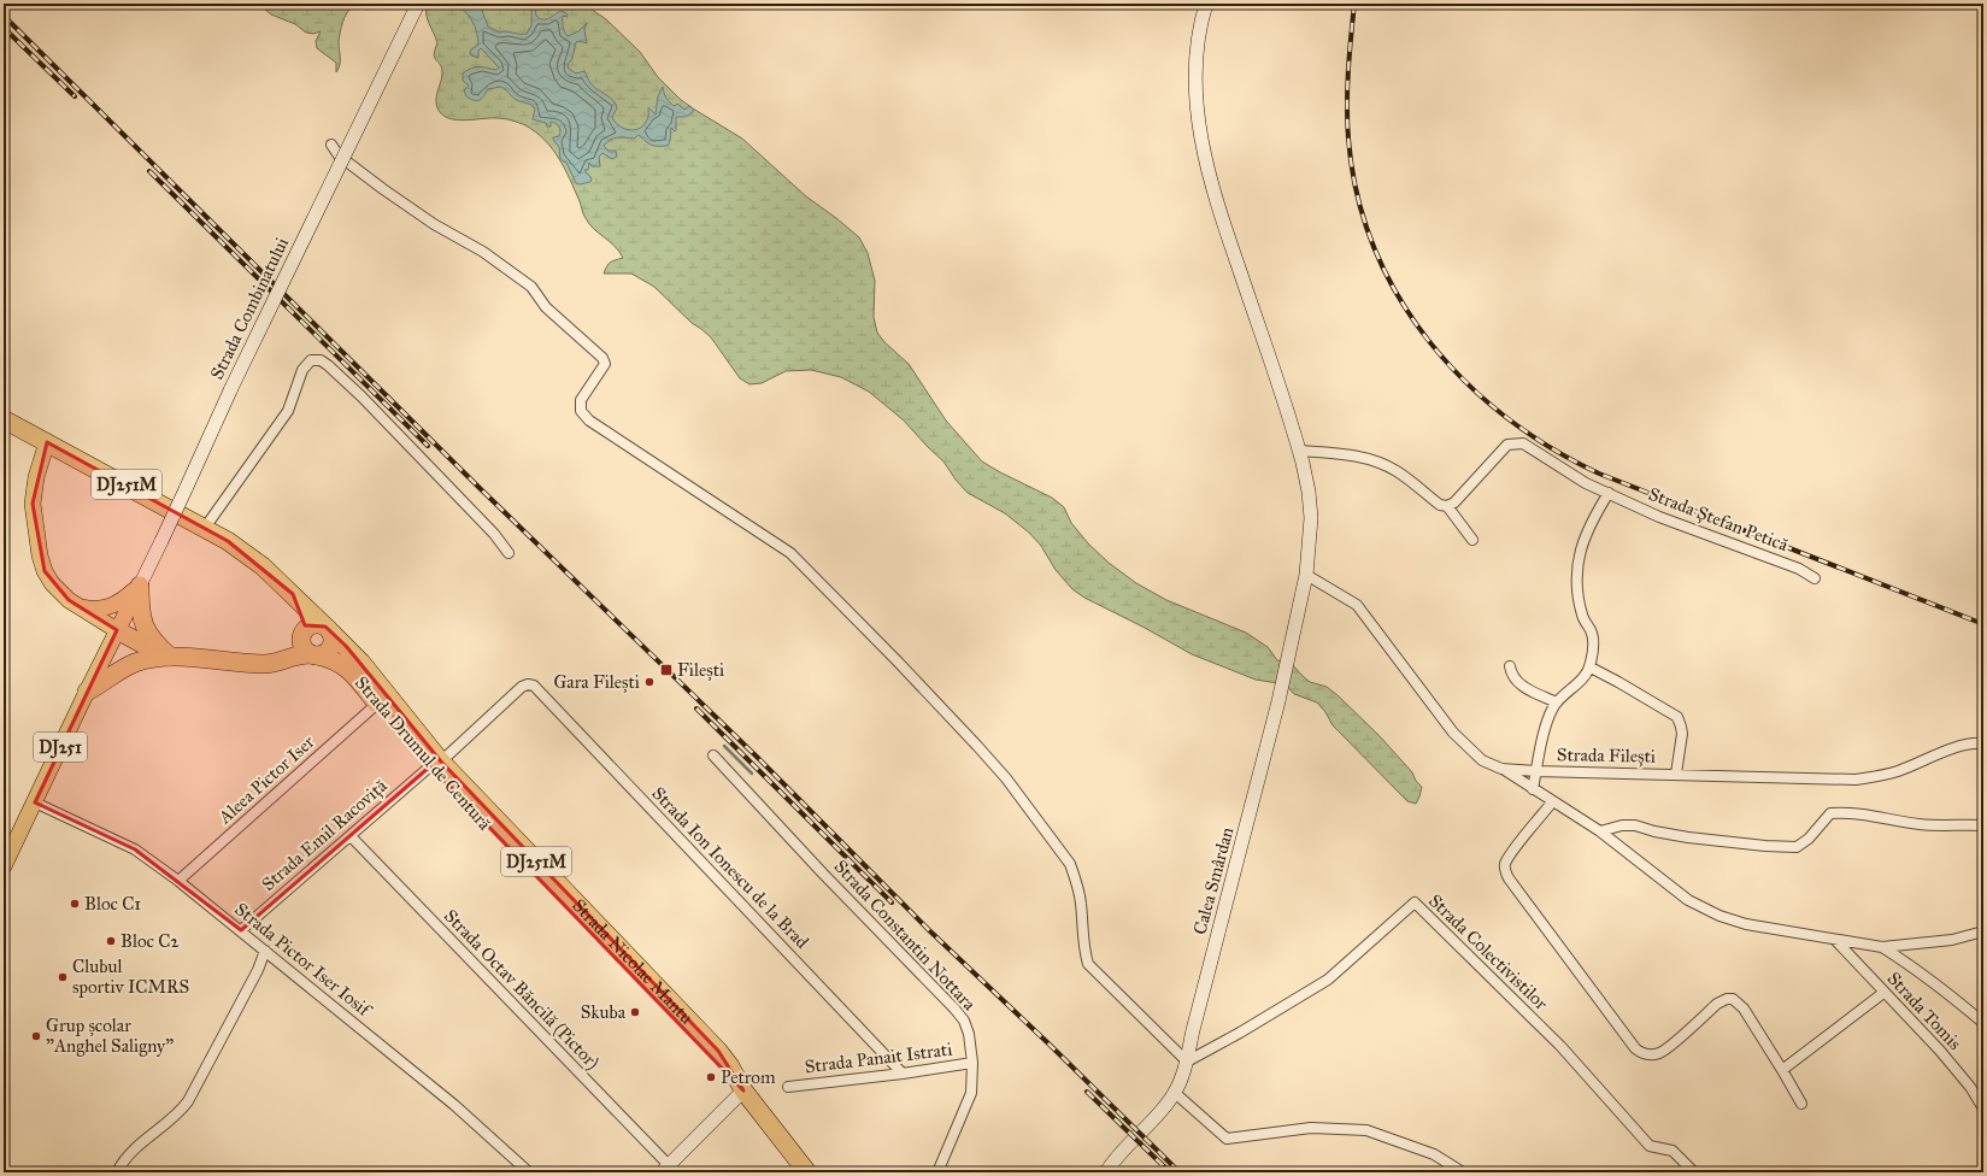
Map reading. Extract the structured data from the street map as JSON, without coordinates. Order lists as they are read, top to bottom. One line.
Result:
{"streets":{"highway":["DJ251M","Strada Drumul de Centură"],"main road":["Strada Combinatului","DJ251","Calea Smârdan"],"street":["Strada Ștefan Petică","Strada Filești","Aleea Pictor Iser","Strada Emil Racoviță","Strada Ion Ionescu de la Brad","Strada Constantin Nottara","Strada Colectivistilor","Strada Pictor Iser Iosif","Strada Octav Băncilă (Pictor)","Strada Tomis","Strada Panait Istrati"]},"crossings":[["Strada Combinatului","Strada Pictor Iser Iosif"],["DJ251M","Strada Drumul de Centură"],["DJ251M","Strada Emil Racoviță"],["Strada Drumul de Centură","Aleea Pictor Iser"],["Strada Drumul de Centură","Strada Emil Racoviță"],["Strada Filești","Calea Smârdan"],["Aleea Pictor Iser","Strada Pictor Iser Iosif"],["Strada Emil Racoviță","Strada Ion Ionescu de la Brad"],["Strada Emil Racoviță","Strada Pictor Iser Iosif"],["Strada Emil Racoviță","Strada Octav Băncilă (Pictor)"],["Strada Ion Ionescu de la Brad","Strada Panait Istrati"],["Calea Smârdan","Strada Colectivistilor"],["Strada Constantin Nottara","Strada Panait Istrati"]],"places":{"transit":["Filești"],"other":["Gara Filești","Bloc C1","Bloc C2","Clubul sportiv ICMRS","Skuba","Grup școlar \"Anghel Saligny\"","Petrom"]}}
